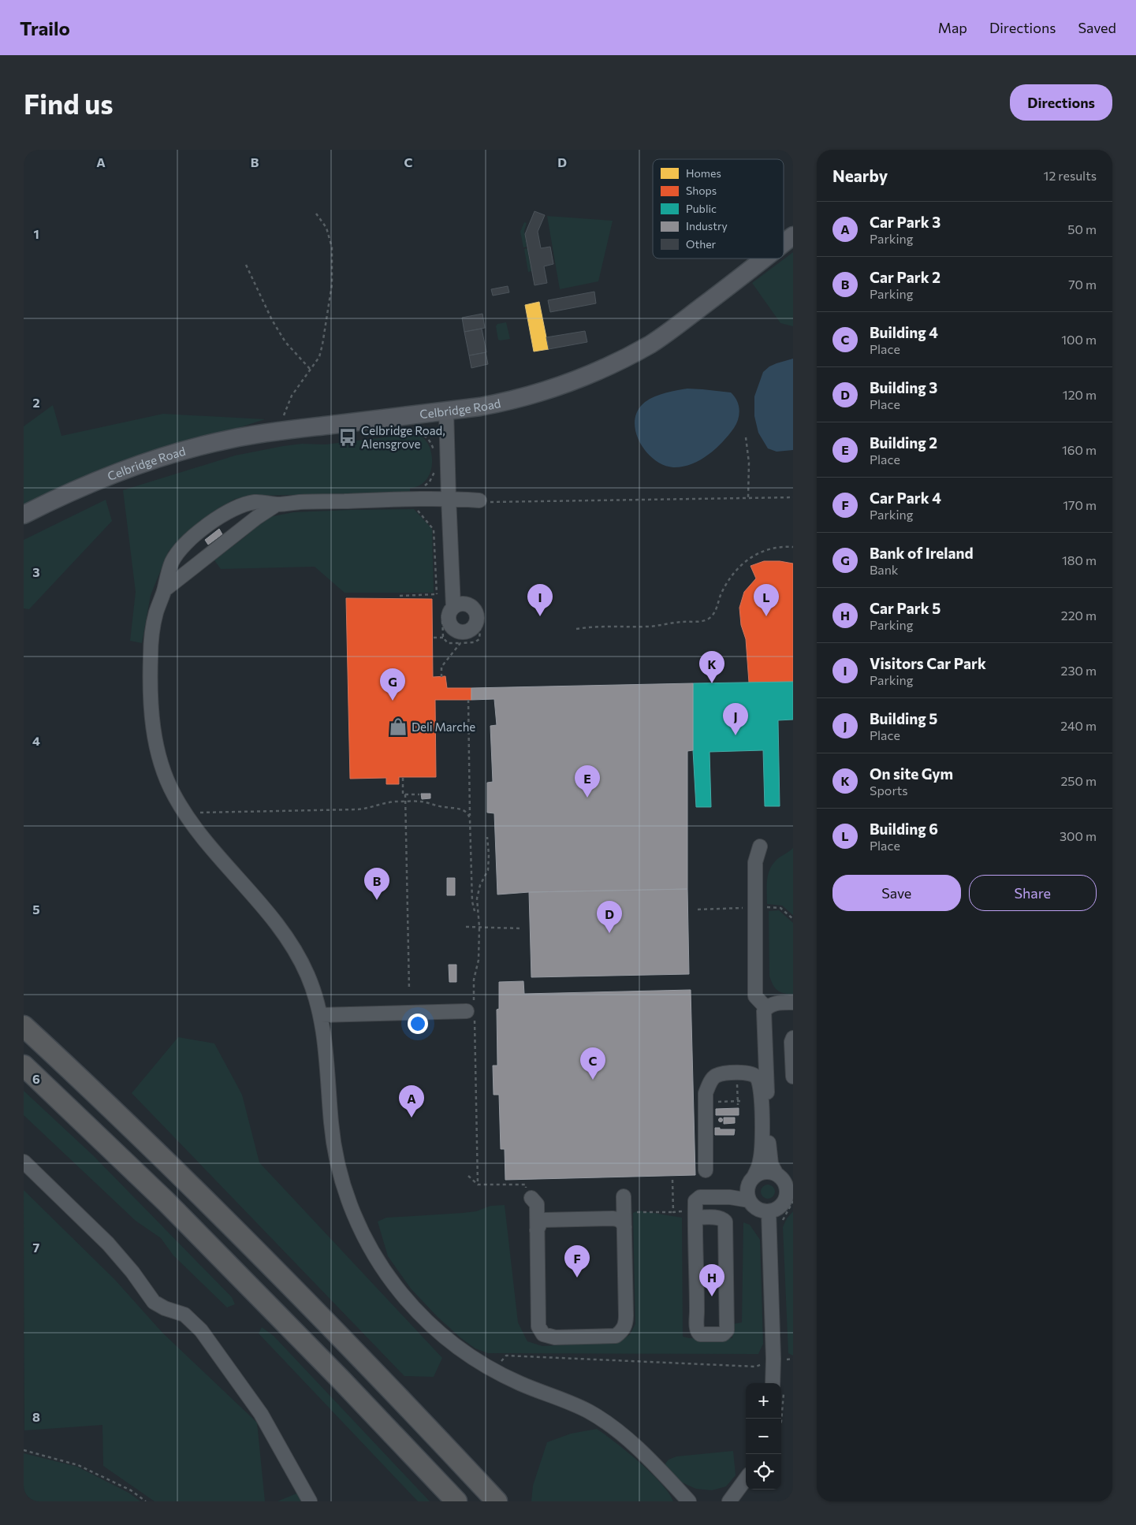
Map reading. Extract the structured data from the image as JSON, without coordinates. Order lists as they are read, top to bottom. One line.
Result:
{"streets":{"main road":["Celbridge Road"]},"places":{"bus stop":["Celbridge Road, Alensgrove"],"shop":["Deli Marche"]},"legend":["Homes","Shops","Public","Industry","Other"],"page":{"header":"Trailo","nav":["Map","Directions","Saved"],"buttons":["Directions",["Save","Share"]],"title":"Find us","heading":["Nearby","12 results"],"list":[{"mark":"A","name":"Car Park 3","note":"Parking","value":"50 m"},{"mark":"B","name":"Car Park 2","note":"Parking","value":"70 m"},{"mark":"C","name":"Building 4","note":"Place","value":"100 m"},{"mark":"D","name":"Building 3","note":"Place","value":"120 m"},{"mark":"E","name":"Building 2","note":"Place","value":"160 m"},{"mark":"F","name":"Car Park 4","note":"Parking","value":"170 m"},{"mark":"G","name":"Bank of Ireland","note":"Bank","value":"180 m"},{"mark":"H","name":"Car Park 5","note":"Parking","value":"220 m"},{"mark":"I","name":"Visitors Car Park","note":"Parking","value":"230 m"},{"mark":"J","name":"Building 5","note":"Place","value":"240 m"},{"mark":"K","name":"On site Gym","note":"Sports","value":"250 m"},{"mark":"L","name":"Building 6","note":"Place","value":"300 m"}],"pins":["I","L","K","G","J","E","B","D","C","A","F","H"],"map_buttons":["+","−"]},"grid":{"columns":["A","B","C","D"],"rows":["1","2","3","4","5","6","7","8"]}}
